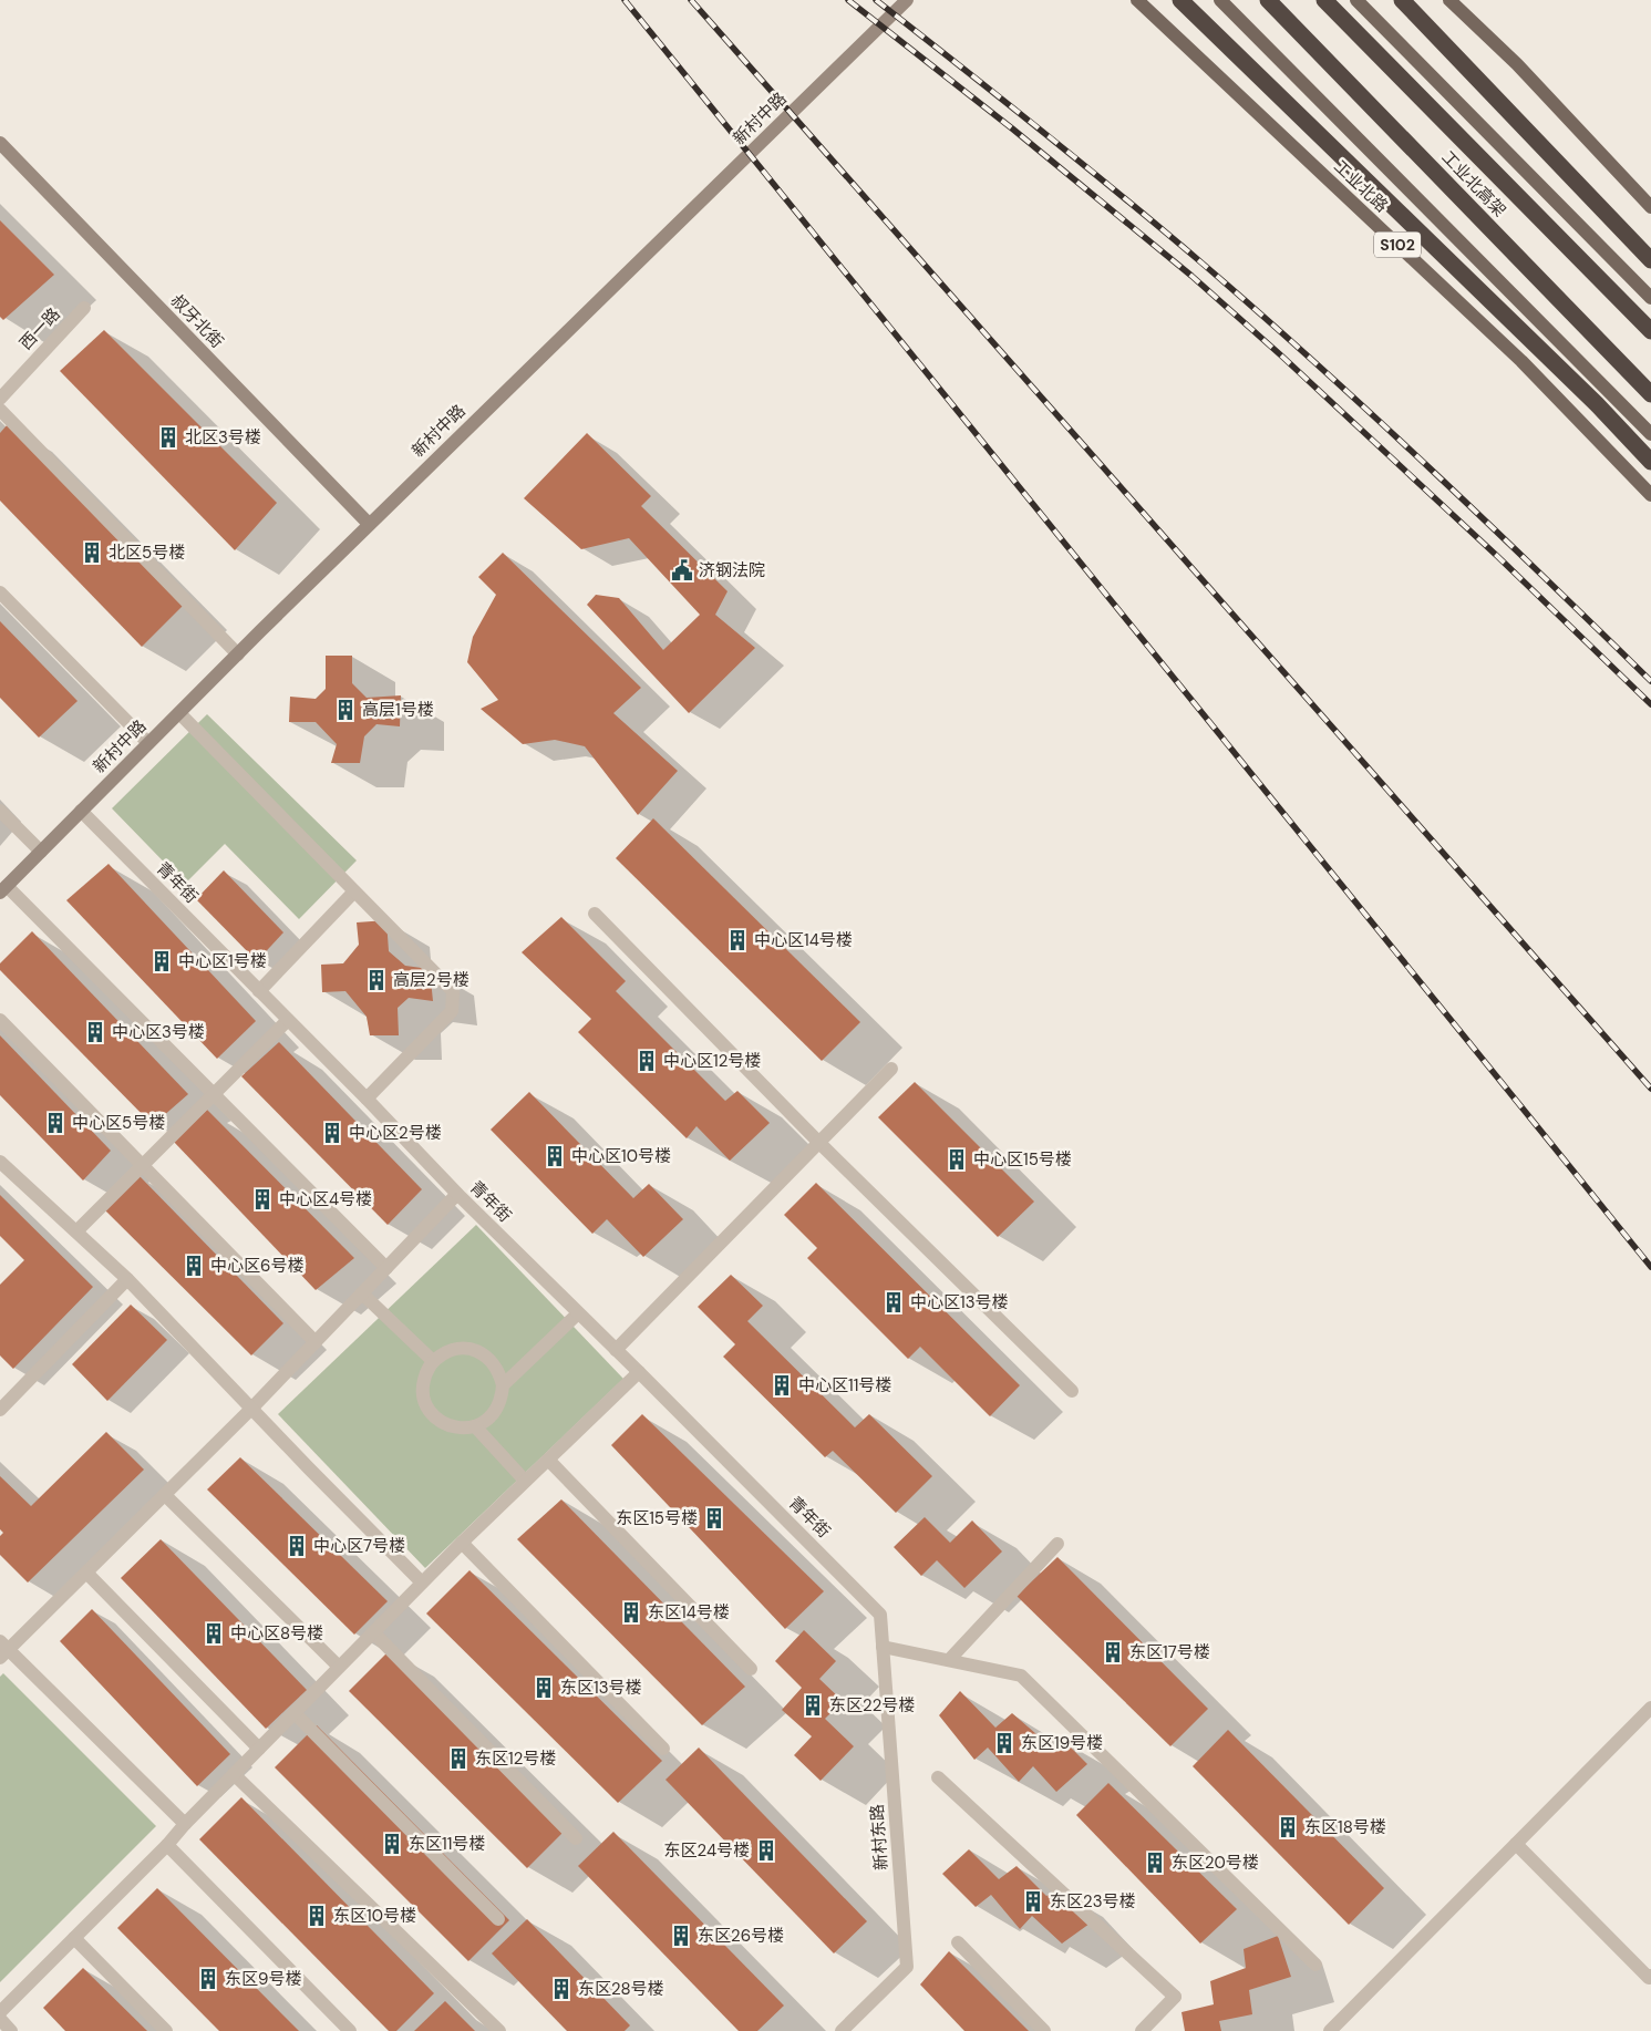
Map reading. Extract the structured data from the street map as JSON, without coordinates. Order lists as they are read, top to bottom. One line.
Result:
{"streets":{"highway":["工业北高架"],"main road":["工业北路","S102"],"street":["新村中路","叔牙北街","西一路","青年街","新村东路"]},"crossings":[["新村中路","叔牙北街"],["新村中路","青年街"],["青年街","新村东路"]],"places":{"building":["北区3号楼","北区5号楼","高层1号楼","中心区14号楼","中心区1号楼","高层2号楼","中心区3号楼","中心区12号楼","中心区5号楼","中心区2号楼","中心区10号楼","中心区15号楼","中心区4号楼","中心区6号楼","中心区13号楼","中心区11号楼","东区15号楼","中心区7号楼","东区14号楼","中心区8号楼","东区17号楼","东区13号楼","东区22号楼","东区19号楼","东区12号楼","东区18号楼","东区11号楼","东区24号楼","东区20号楼","东区23号楼","东区10号楼","东区26号楼","东区9号楼","东区28号楼"],"public building":["济钢法院"]}}
